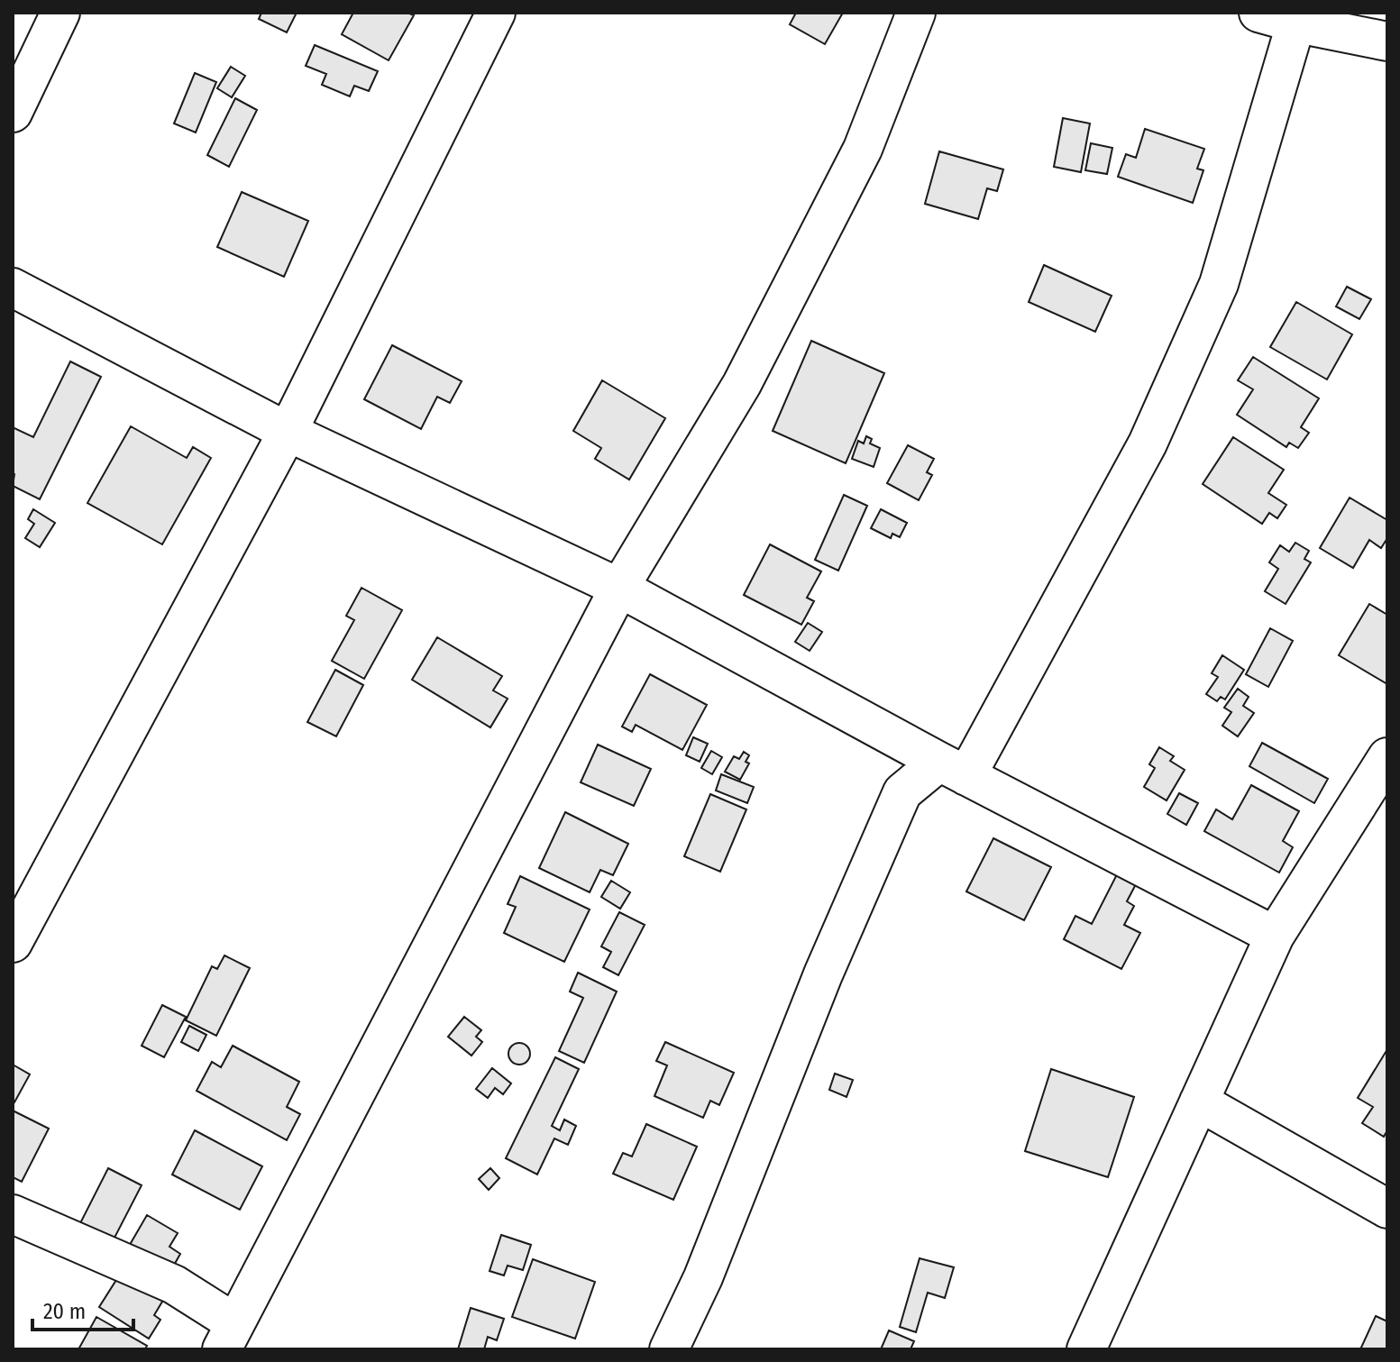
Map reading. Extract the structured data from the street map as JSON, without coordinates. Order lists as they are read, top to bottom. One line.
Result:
{"scale_bar":"20 m"}
